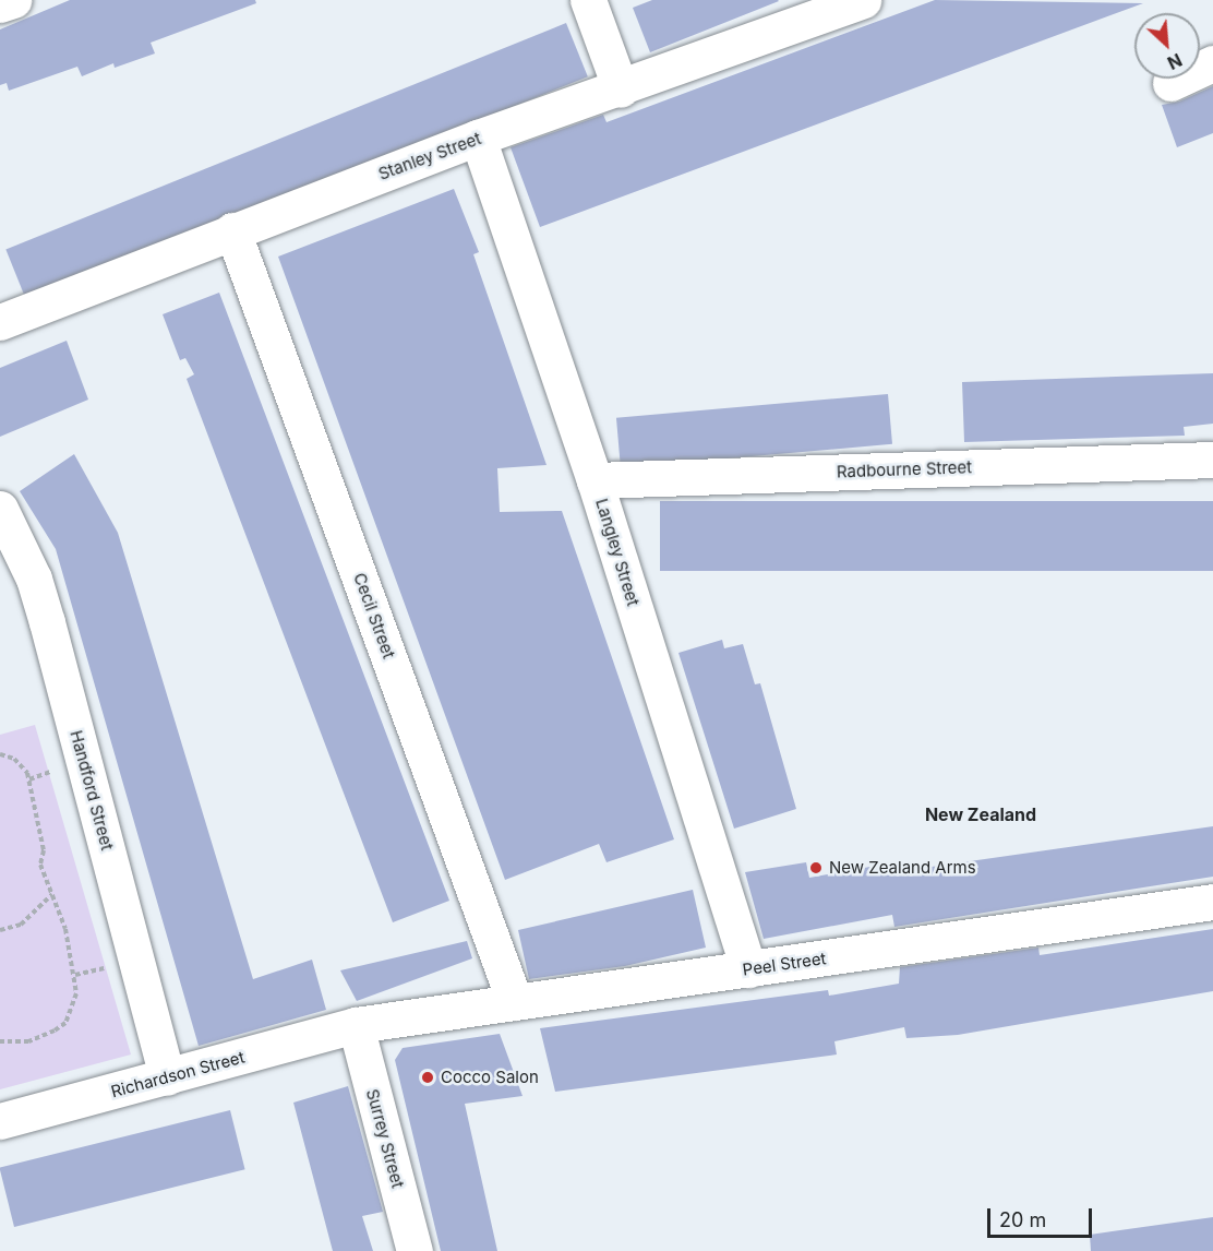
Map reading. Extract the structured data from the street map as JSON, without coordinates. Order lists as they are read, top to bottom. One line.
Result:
{"streets":{"street":["Stanley Street","Radbourne Street","Langley Street","Cecil Street","Handford Street","Peel Street","Richardson Street","Surrey Street"]},"crossings":[["Stanley Street","Langley Street"],["Stanley Street","Cecil Street"],["Radbourne Street","Langley Street"],["Langley Street","Peel Street"],["Cecil Street","Peel Street"],["Handford Street","Richardson Street"],["Peel Street","Richardson Street"],["Peel Street","Surrey Street"],["Richardson Street","Surrey Street"]],"districts":["New Zealand"],"places":["New Zealand Arms","Cocco Salon"],"scale_bar":"20 m","north":"bottom right"}
